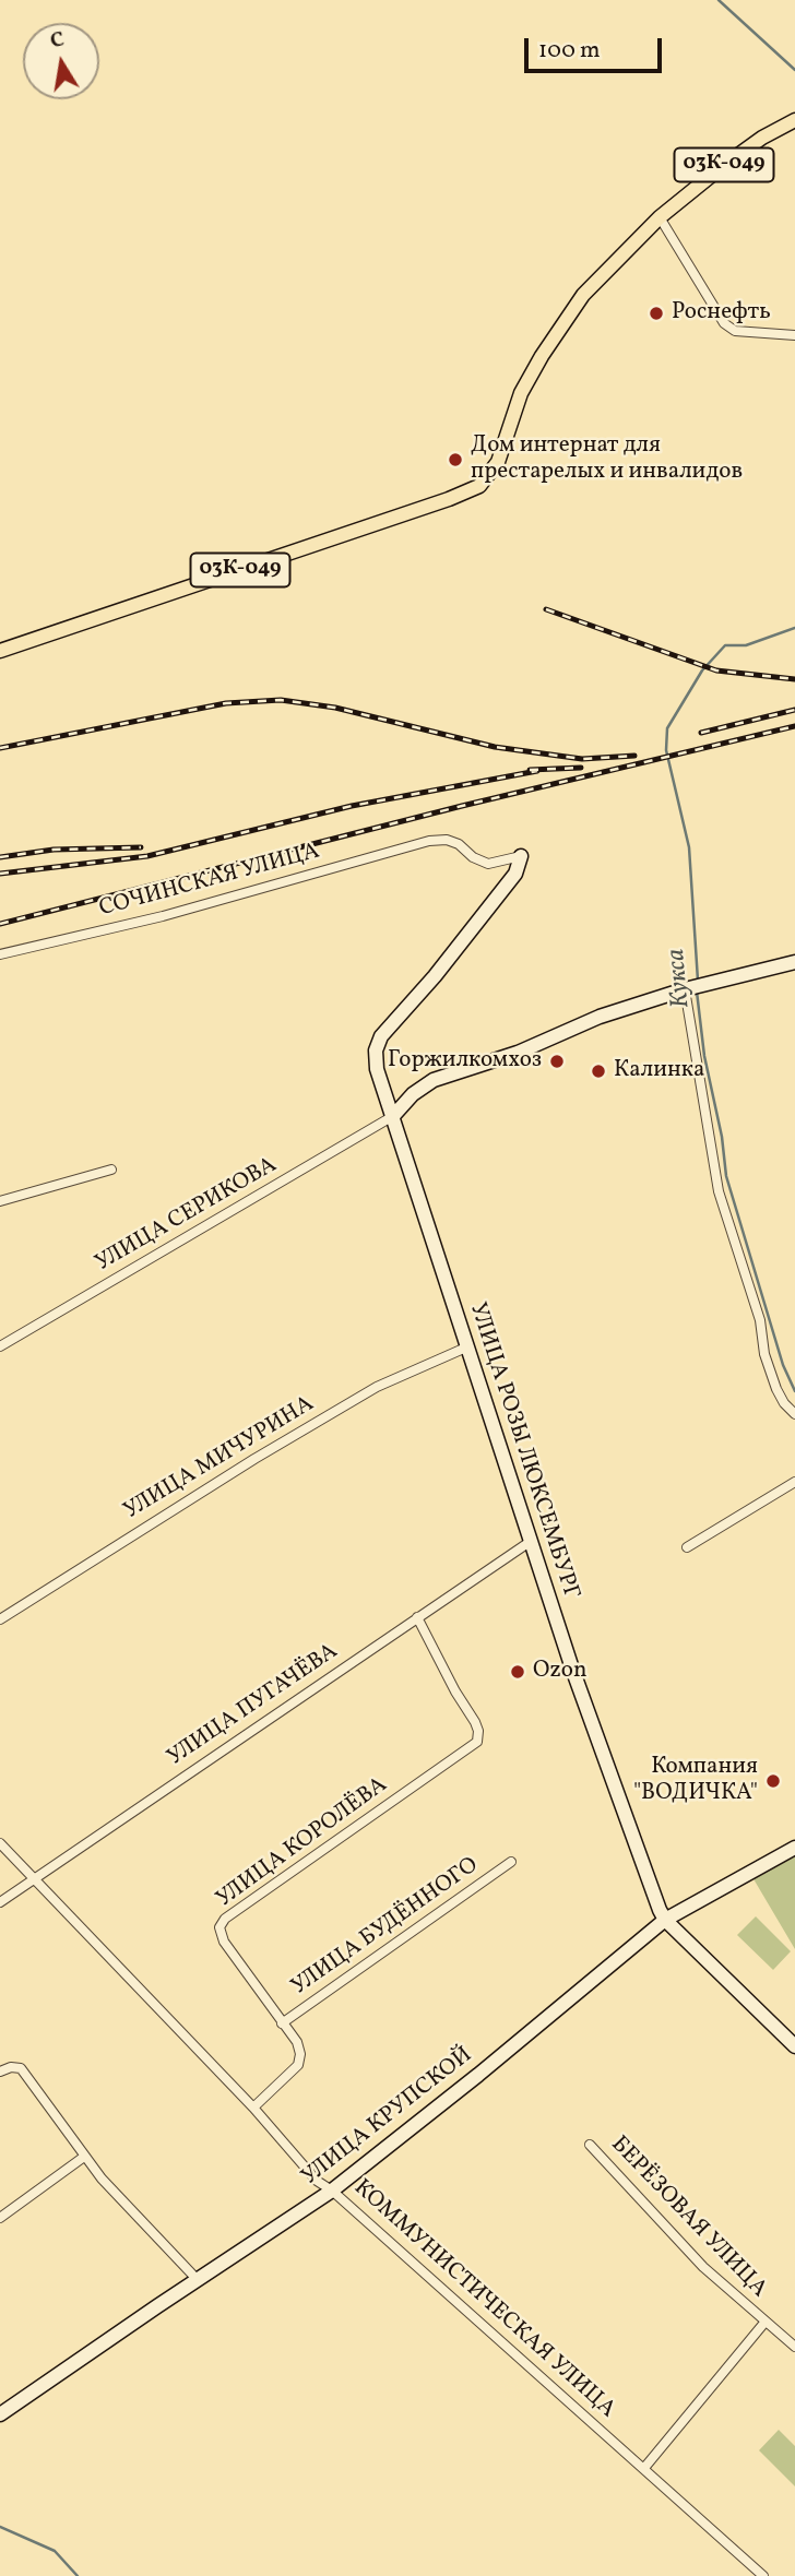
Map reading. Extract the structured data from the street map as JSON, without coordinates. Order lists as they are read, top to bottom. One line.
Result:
{"streets":{"main road":["03К-049"],"street":["СОЧИНСКАЯ УЛИЦА","УЛИЦА СЕРИКОВА","УЛИЦА РОЗЫ ЛЮКСЕМБУРГ","УЛИЦА МИЧУРИНА","УЛИЦА ПУГАЧЁВА","УЛИЦА КОРОЛЁВА","УЛИЦА БУДЁННОГО","УЛИЦА КРУПСКОЙ","БЕРЁЗОВАЯ УЛИЦА","КОММУНИСТИЧЕСКАЯ УЛИЦА"]},"crossings":[["СОЧИНСКАЯ УЛИЦА","УЛИЦА РОЗЫ ЛЮКСЕМБУРГ"],["УЛИЦА СЕРИКОВА","УЛИЦА РОЗЫ ЛЮКСЕМБУРГ"],["УЛИЦА РОЗЫ ЛЮКСЕМБУРГ","УЛИЦА МИЧУРИНА"],["УЛИЦА РОЗЫ ЛЮКСЕМБУРГ","УЛИЦА ПУГАЧЁВА"],["УЛИЦА РОЗЫ ЛЮКСЕМБУРГ","УЛИЦА КРУПСКОЙ"],["УЛИЦА ПУГАЧЁВА","УЛИЦА КОРОЛЁВА"],["УЛИЦА ПУГАЧЁВА","КОММУНИСТИЧЕСКАЯ УЛИЦА"],["УЛИЦА КОРОЛЁВА","УЛИЦА БУДЁННОГО"],["УЛИЦА КОРОЛЁВА","КОММУНИСТИЧЕСКАЯ УЛИЦА"],["УЛИЦА КРУПСКОЙ","КОММУНИСТИЧЕСКАЯ УЛИЦА"]],"water":["Кукса"],"places":["Роснефть","Дом интернат для престарелых и инвалидов","Горжилкомхоз","Калинка","Ozon","Компания \"ВОДИЧКА\""],"scale_bar":"100 m","north":"top"}
